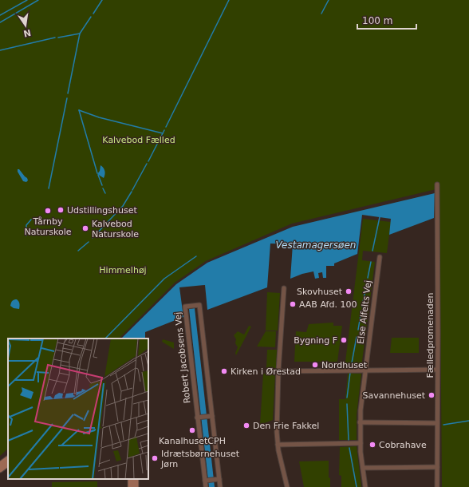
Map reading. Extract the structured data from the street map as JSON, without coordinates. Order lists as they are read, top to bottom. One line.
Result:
{"streets":{"street":["Else Alfelts Vej","Fælledpromenaden","Robert Jacobsens Vej"]},"water":["Vestamagersøen"],"parks":["Kalvebod Fælled","Himmelhøj"],"places":["Udstillingshuset","Tårnby Naturskole","Kalvebod Naturskole","Skovhuset","AAB Afd. 100","Bygning F","Nordhuset","Kirken i Ørestad","Savannehuset","Den Frie Fakkel","KanalhusetCPH","Cobrahave","Idrætsbørnehuset Jørn"],"scale_bar":"100 m","north":"bottom"}
